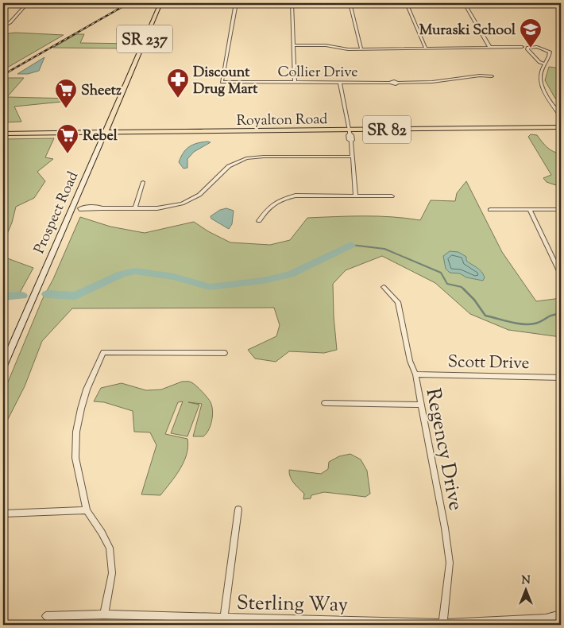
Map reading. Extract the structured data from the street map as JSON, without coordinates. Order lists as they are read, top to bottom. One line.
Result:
{"streets":{"main road":["SR 237","Royalton Road","SR 82","Prospect Road"],"street":["Collier Drive","Scott Drive","Regency Drive","Sterling Way"]},"crossings":[["Royalton Road","Prospect Road"],["Scott Drive","Regency Drive"],["Regency Drive","Sterling Way"]],"places":{"school or university":["Muraski School"],"pharmacy":["Discount Drug Mart"],"supermarket":["Sheetz","Rebel"]},"north":"top"}
